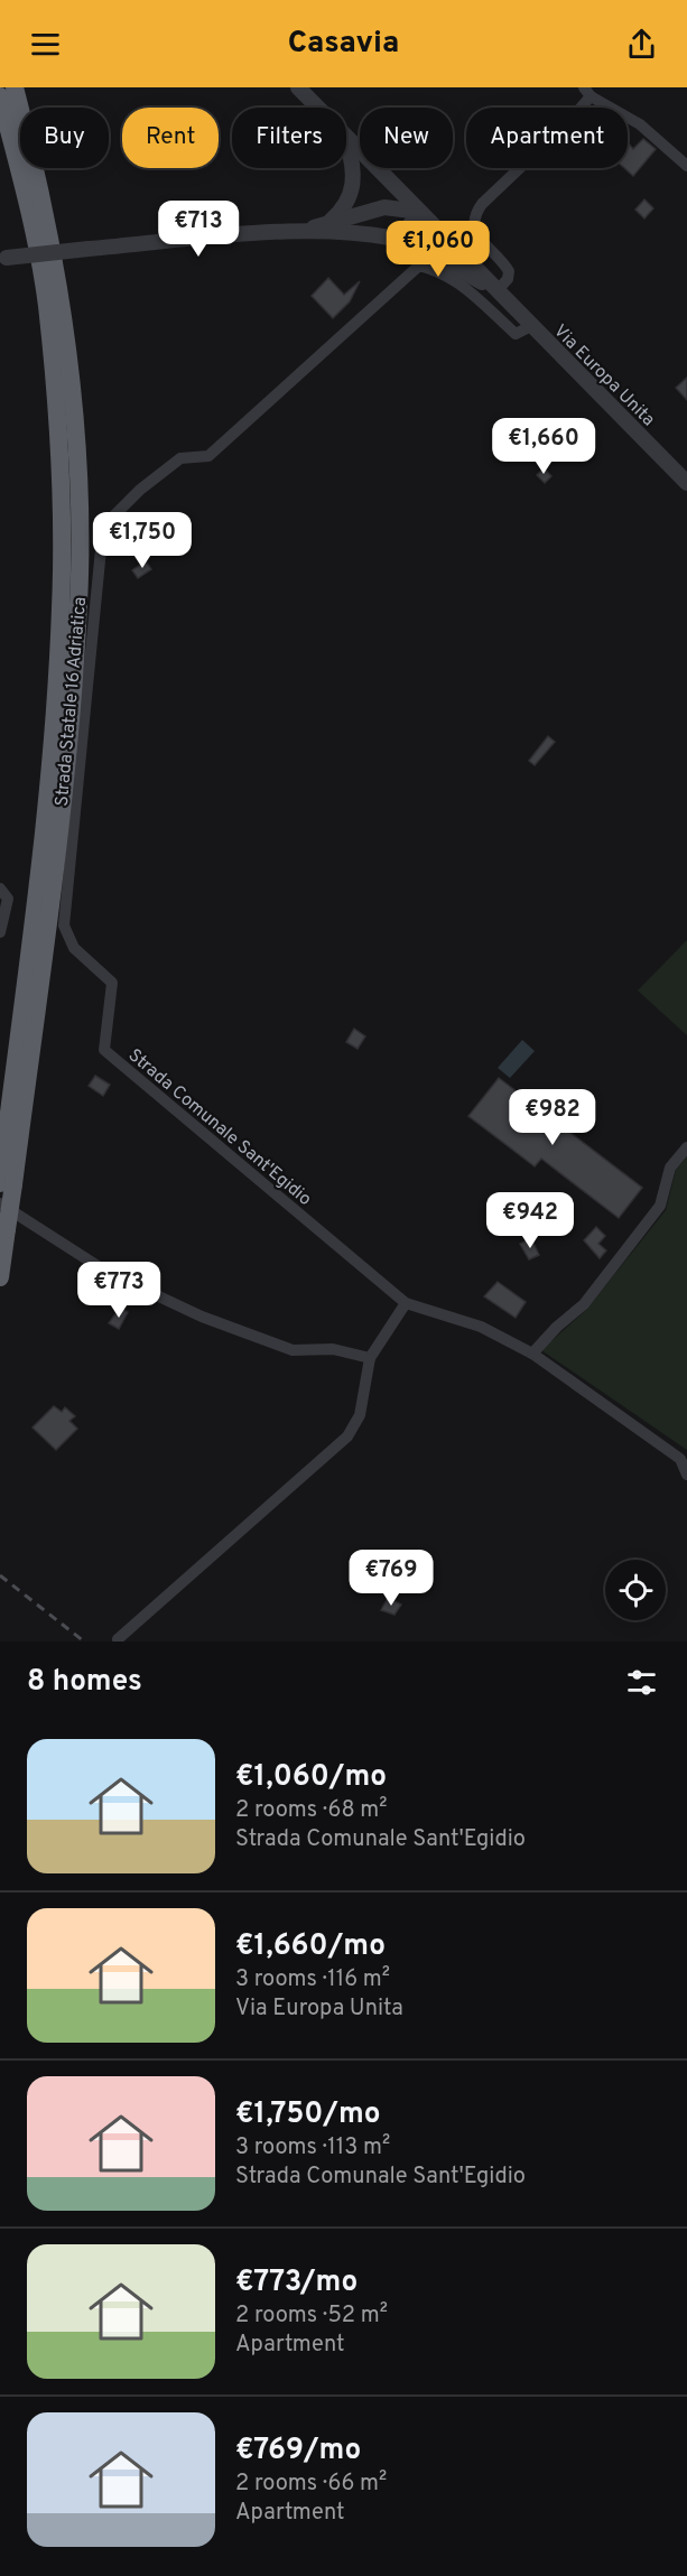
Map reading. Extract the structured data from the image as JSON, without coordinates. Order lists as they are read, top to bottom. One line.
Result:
{"streets":{"highway":["Strada Statale 16 Adriatica"],"street":["Via Europa Unita","Strada Comunale Sant'Egidio"]},"crossings":[["Via Europa Unita","Strada Comunale Sant'Egidio"]],"page":{"header":"Casavia","chip":["Buy","Rent","Filters","New","Apartment"],"price":["€713","€1,060","€1,660","€1,750","€982","€942","€773","€769"],"heading":"8 homes","list":[{"name":"€1,060/mo","note":"2 rooms · 68 m² · Strada Comunale Sant'Egidio"},{"name":"€1,660/mo","note":"3 rooms · 116 m² · Via Europa Unita"},{"name":"€1,750/mo","note":"3 rooms · 113 m² · Strada Comunale Sant'Egidio"},{"name":"€773/mo","note":"2 rooms · 52 m² · Apartment"},{"name":"€769/mo","note":"2 rooms · 66 m² · Apartment"}]}}
